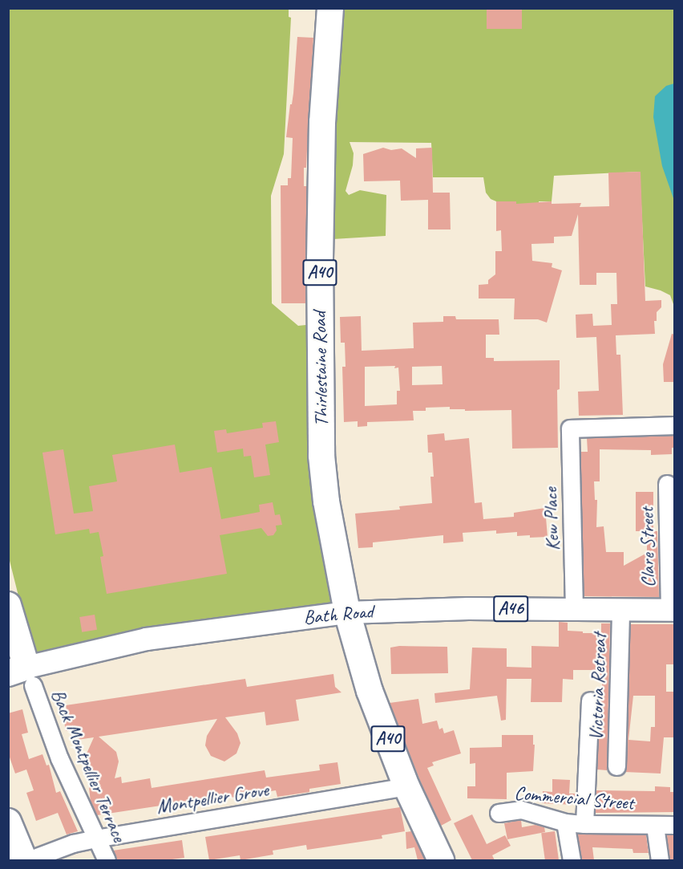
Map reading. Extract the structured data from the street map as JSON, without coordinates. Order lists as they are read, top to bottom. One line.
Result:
{"streets":{"highway":["A40","Thirlestaine Road"],"main road":["A46","Bath Road"],"street":["Kew Place","Clare Street","Victoria Retreat","Back Montpellier Terrace","Montpellier Grove","Commercial Street"]},"crossings":[["A40","Thirlestaine Road"],["A40","Bath Road"],["A40","Montpellier Grove"],["Thirlestaine Road","Bath Road"],["Kew Place","Bath Road"],["Clare Street","Bath Road"],["Bath Road","Victoria Retreat"],["Bath Road","Back Montpellier Terrace"],["Back Montpellier Terrace","Montpellier Grove"]]}
